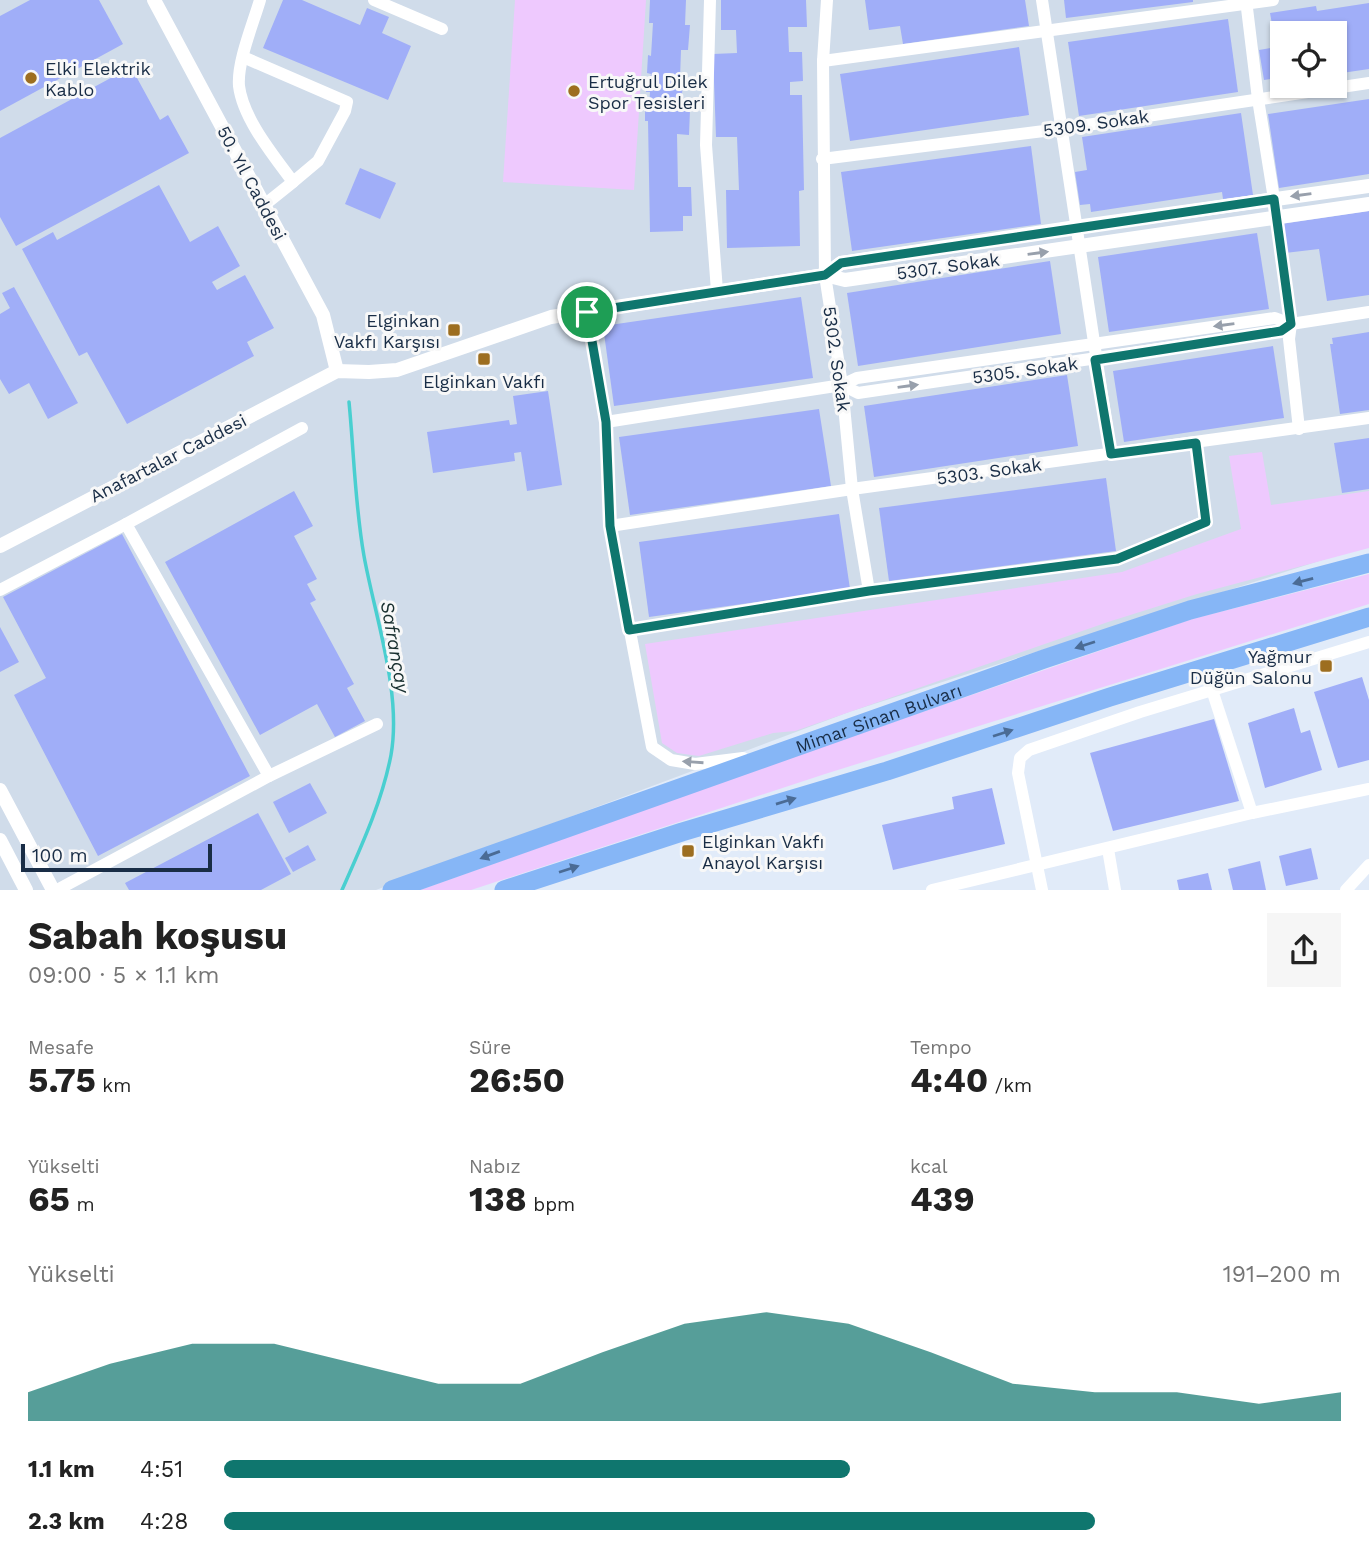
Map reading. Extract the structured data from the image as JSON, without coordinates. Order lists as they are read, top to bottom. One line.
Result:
{"streets":{"highway":["Mimar Sinan Bulvarı"],"street":["5309. Sokak","50. Yıl Caddesi","5307. Sokak","5302. Sokak","5305. Sokak","Anafartalar Caddesi","5303. Sokak"]},"crossings":[["5309. Sokak","5302. Sokak"],["50. Yıl Caddesi","Anafartalar Caddesi"],["5307. Sokak","5302. Sokak"],["5302. Sokak","5305. Sokak"],["5302. Sokak","5303. Sokak"]],"water":["Safrançay"],"places":{"other":["Elki Elektrik Kablo","Ertuğrul Dilek Spor Tesisleri"],"transit":["Elginkan Vakfı Karşısı","Elginkan Vakfı","Yağmur Düğün Salonu","Elginkan Vakfı Anayol Karşısı"]},"scale_bar":"100 m","page":{"scale":"100 m","heading":["Sabah koşusu","09:00 · 5 × 1.1 km"],"stats":[["Mesafe","5.75 km"],["Süre","26:50"],["Tempo","4:40 /km"],["Yükselti","65 m"],["Nabız","138 bpm"],["kcal","439"]],"chart":["Yükselti","191–200 m"],"list":[{"name":"1.1 km","note":"4:51"},{"name":"2.3 km","note":"4:28"}]}}
